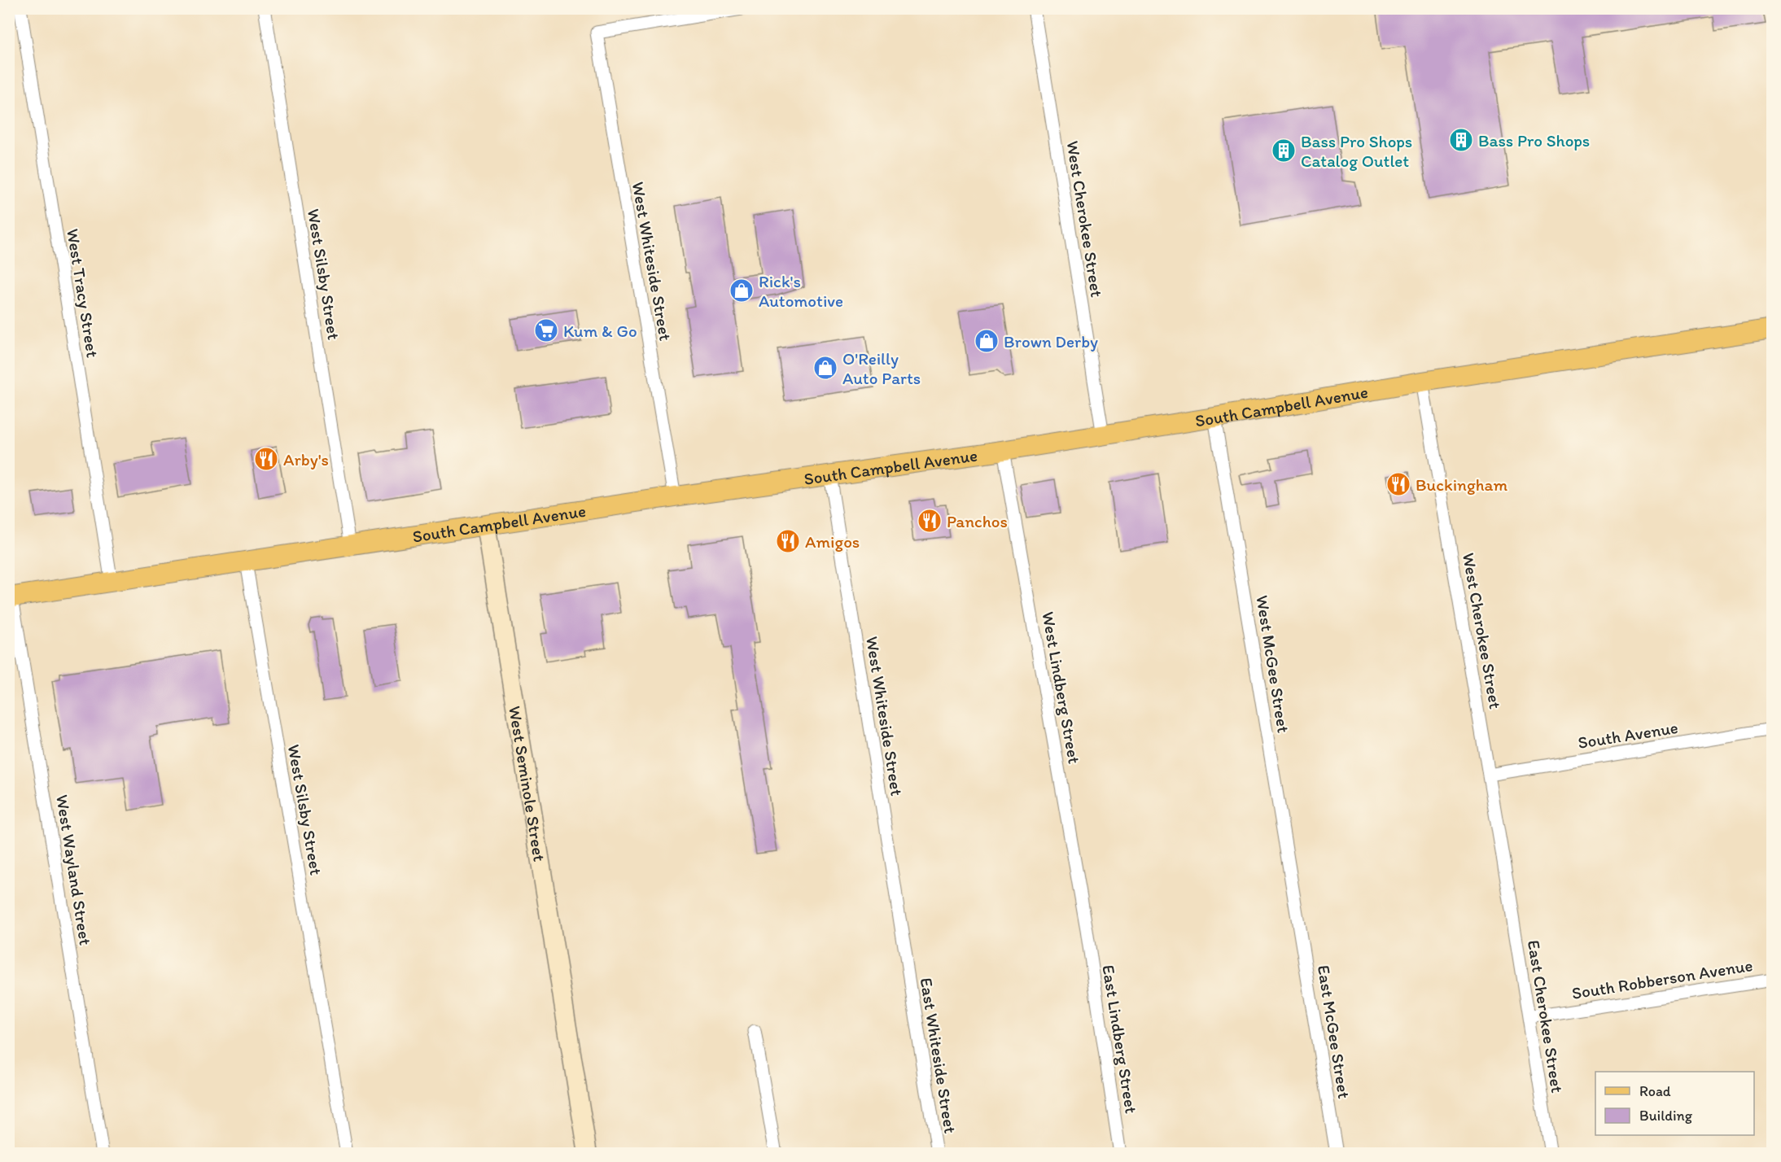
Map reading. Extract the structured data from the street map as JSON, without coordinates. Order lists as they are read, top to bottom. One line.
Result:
{"streets":{"main road":["South Campbell Avenue"],"street":["West Cherokee Street","West Whiteside Street","West Silsby Street","West Tracy Street","West McGee Street","West Lindberg Street","South Avenue","West Seminole Street","West Wayland Street","South Robberson Avenue","East Cherokee Street","East McGee Street","East Lindberg Street","East Whiteside Street"]},"crossings":[["West Cherokee Street","South Campbell Avenue"],["West Cherokee Street","South Avenue"],["West Cherokee Street","East Cherokee Street"],["West Whiteside Street","South Campbell Avenue"],["West Whiteside Street","East Whiteside Street"],["West Silsby Street","South Campbell Avenue"],["West Tracy Street","South Campbell Avenue"],["South Campbell Avenue","West McGee Street"],["South Campbell Avenue","West Lindberg Street"],["South Campbell Avenue","West Seminole Street"],["South Campbell Avenue","West Wayland Street"],["West McGee Street","East McGee Street"],["West Lindberg Street","East Lindberg Street"],["South Robberson Avenue","East Cherokee Street"]],"places":{"building":["Bass Pro Shops","Bass Pro Shops Catalog Outlet"],"shop":["Rick's Automotive","Brown Derby","O'Reilly Auto Parts"],"supermarket":["Kum & Go"],"restaurant":["Arby's","Buckingham","Panchos","Amigos"]},"legend":["Road","Building"]}
